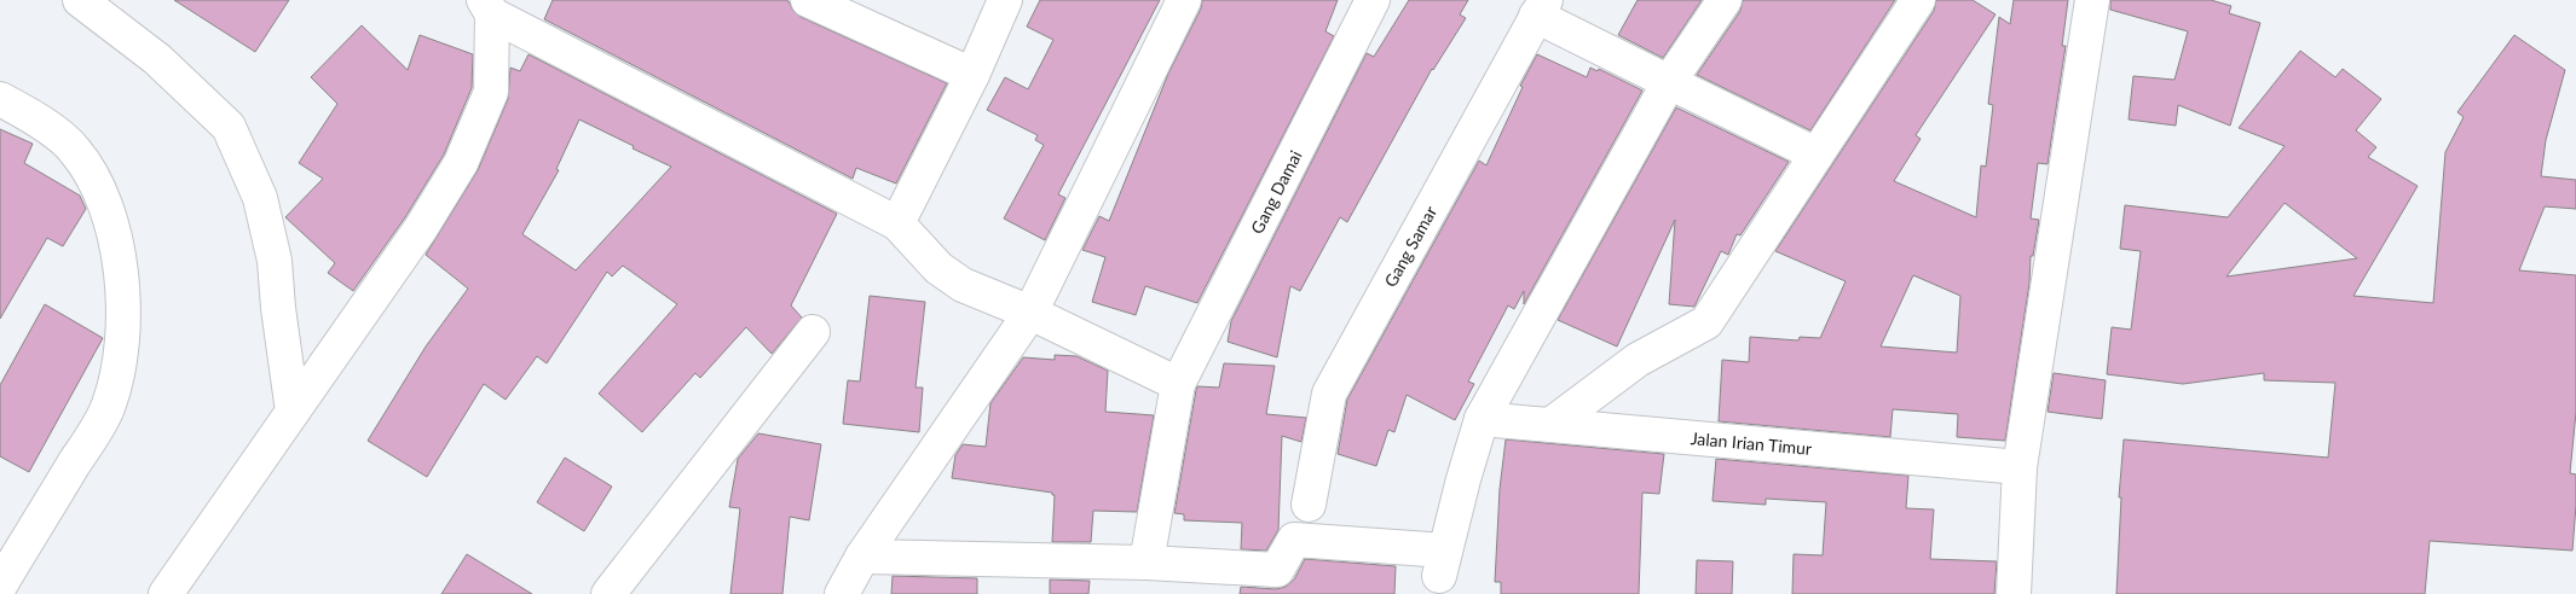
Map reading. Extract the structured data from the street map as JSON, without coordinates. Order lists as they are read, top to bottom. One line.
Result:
{"streets":{"street":["Gang Damai","Gang Samar","Jalan Irian Timur"]}}
